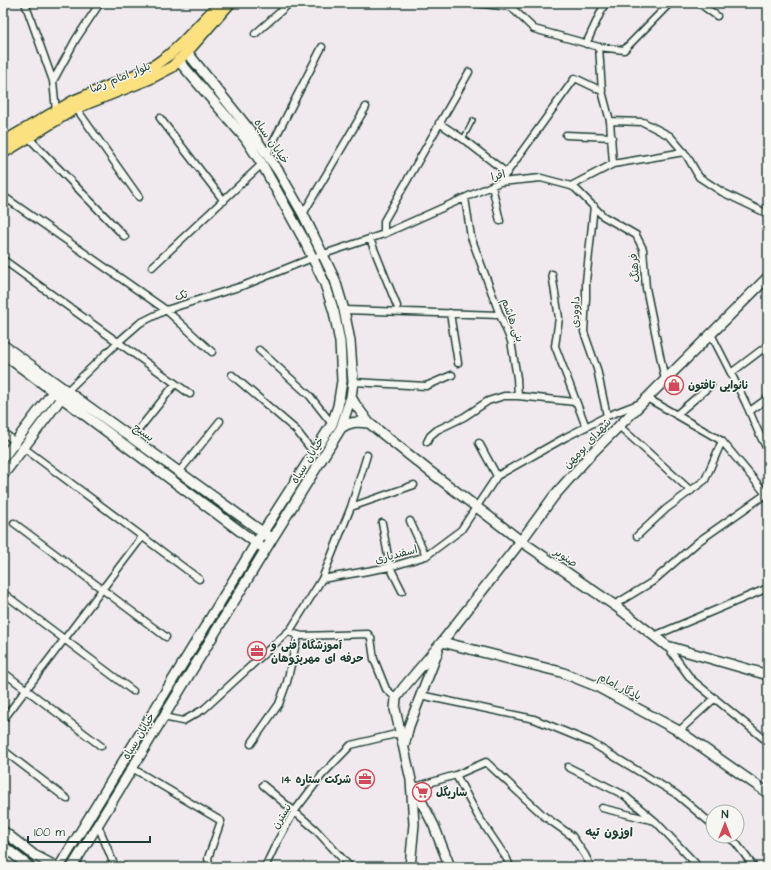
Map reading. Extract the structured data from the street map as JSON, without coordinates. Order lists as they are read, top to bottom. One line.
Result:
{"streets":{"main road":["بلوار امام رضا"],"street":["خیابان سپاه","افرا","فرهنگ","تک","داوودی","بنی هاشم","بسیج","شهدای بومهن","اسفندیاری","صنوبر","یادگار امام","نسترن"]},"crossings":[["بلوار امام رضا","خیابان سپاه"],["خیابان سپاه","افرا"],["خیابان سپاه","تک"],["خیابان سپاه","بسیج"],["خیابان سپاه","صنوبر"],["افرا","فرهنگ"],["افرا","تک"],["افرا","بنی هاشم"],["فرهنگ","داوودی"],["فرهنگ","شهدای بومهن"],["تک","بسیج"],["داوودی","اسفندیاری"],["شهدای بومهن","اسفندیاری"],["شهدای بومهن","صنوبر"],["شهدای بومهن","یادگار امام"],["اسفندیاری","صنوبر"]],"districts":["اوزون تپه"],"places":{"shop":["نانوایی تافتون"],"office":["آموزشگاه فنی و حرفه ای مهرپژوهان","شرکت ستاره 14"],"supermarket":["ساریگل"]},"scale_bar":"100 m","north":"top"}
